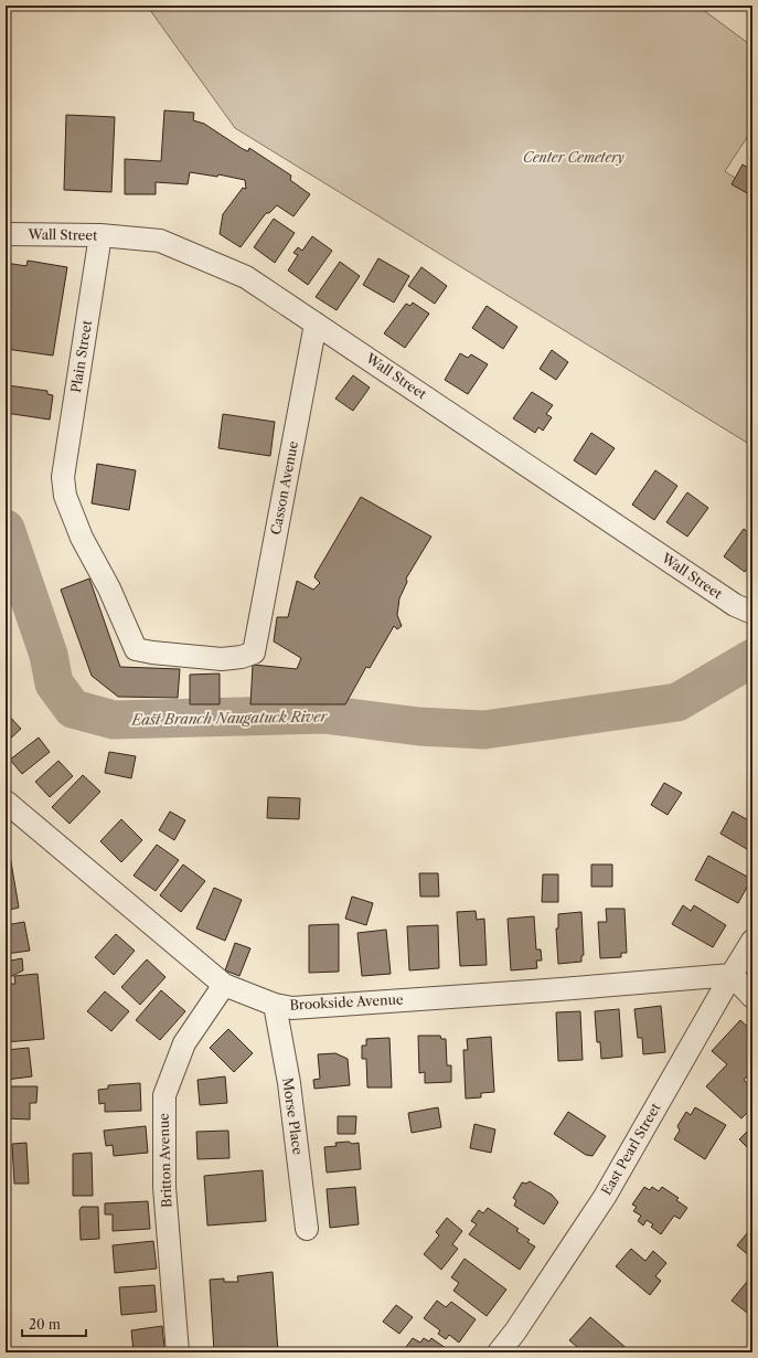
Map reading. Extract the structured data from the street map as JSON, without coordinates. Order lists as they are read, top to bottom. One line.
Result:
{"streets":{"street":["Wall Street","Plain Street","Casson Avenue","Brookside Avenue","Morse Place","East Pearl Street","Britton Avenue"]},"crossings":[["Wall Street","Plain Street"],["Wall Street","Casson Avenue"],["Plain Street","Casson Avenue"],["Brookside Avenue","Morse Place"],["Brookside Avenue","East Pearl Street"],["Brookside Avenue","Britton Avenue"]],"water":["East Branch Naugatuck River"],"parks":["Center Cemetery"],"scale_bar":"20 m"}
